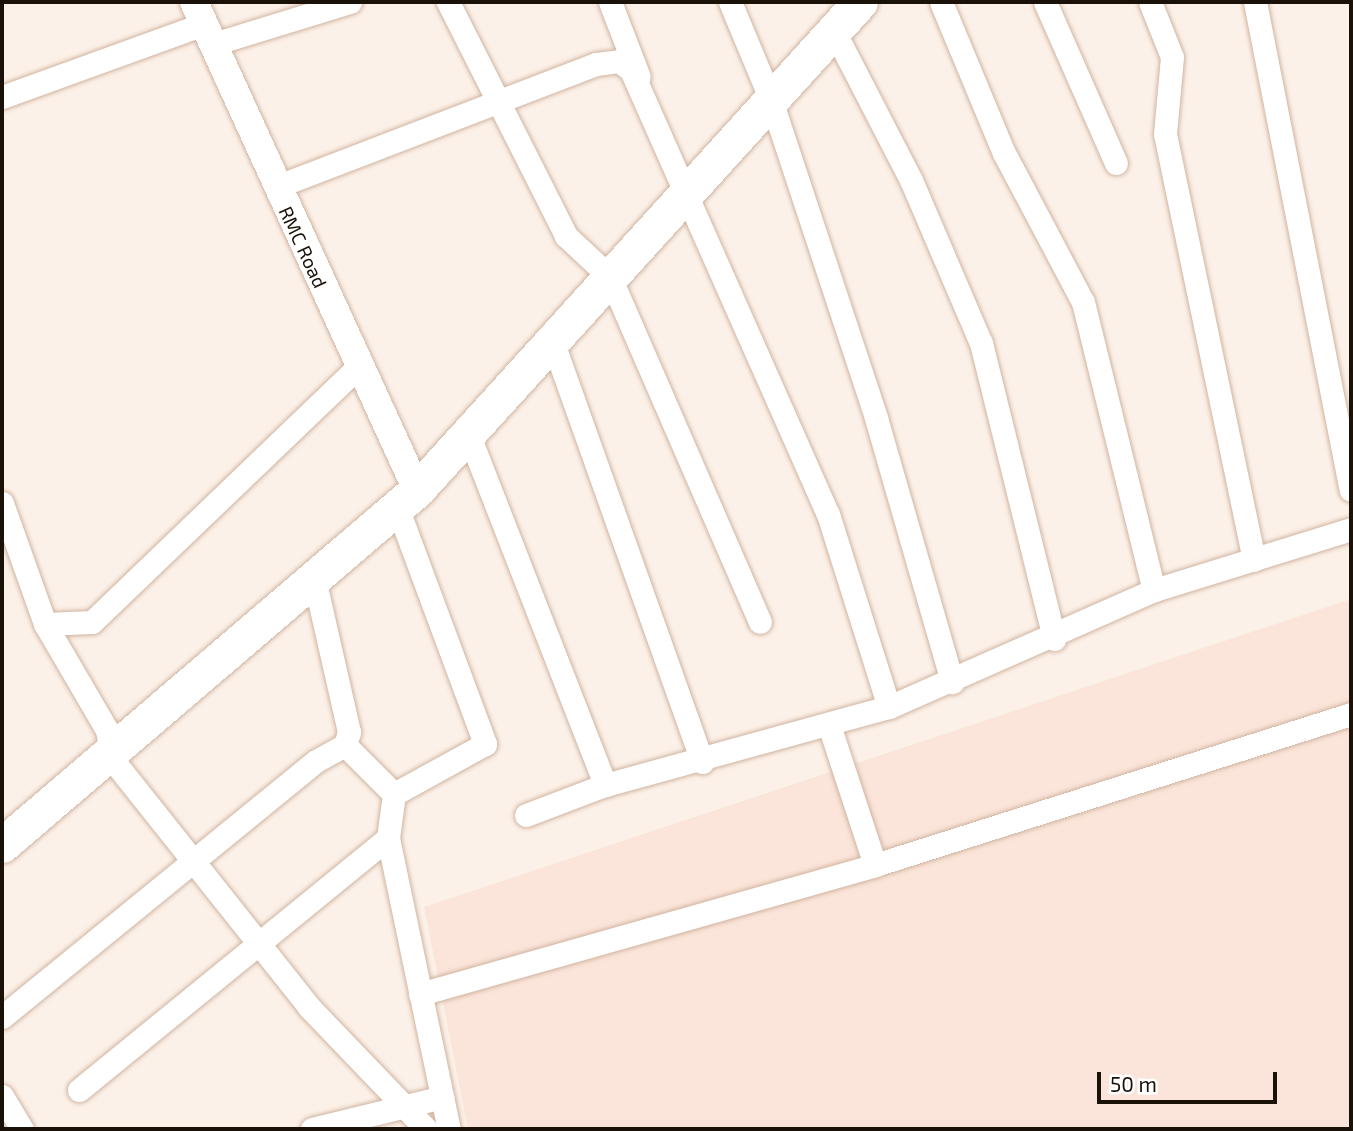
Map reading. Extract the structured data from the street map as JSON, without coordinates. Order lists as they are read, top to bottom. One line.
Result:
{"streets":{"street":["RMC Road"]},"scale_bar":"50 m"}
